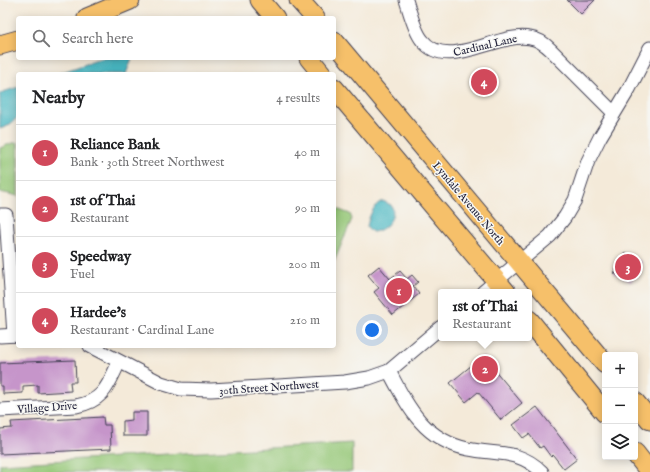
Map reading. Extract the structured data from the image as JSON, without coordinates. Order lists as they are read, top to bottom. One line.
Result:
{"streets":{"highway":["Lyndale Avenue North"],"street":["Cardinal Lane","30th Street Northwest","Village Drive"]},"crossings":[["30th Street Northwest","Village Drive"]],"page":{"search":"Search here","pins":["4","3","1","2"],"heading":["Nearby","4 results"],"list":[{"mark":"1","name":"Reliance Bank","note":"Bank · 30th Street Northwest","value":"40 m"},{"mark":"2","name":"1st of Thai","note":"Restaurant","value":"90 m"},{"mark":"3","name":"Speedway","note":"Fuel","value":"200 m"},{"mark":"4","name":"Hardee's","note":"Restaurant · Cardinal Lane","value":"210 m"}],"popup":["1st of Thai","Restaurant"],"map_buttons":["+","−"]}}
